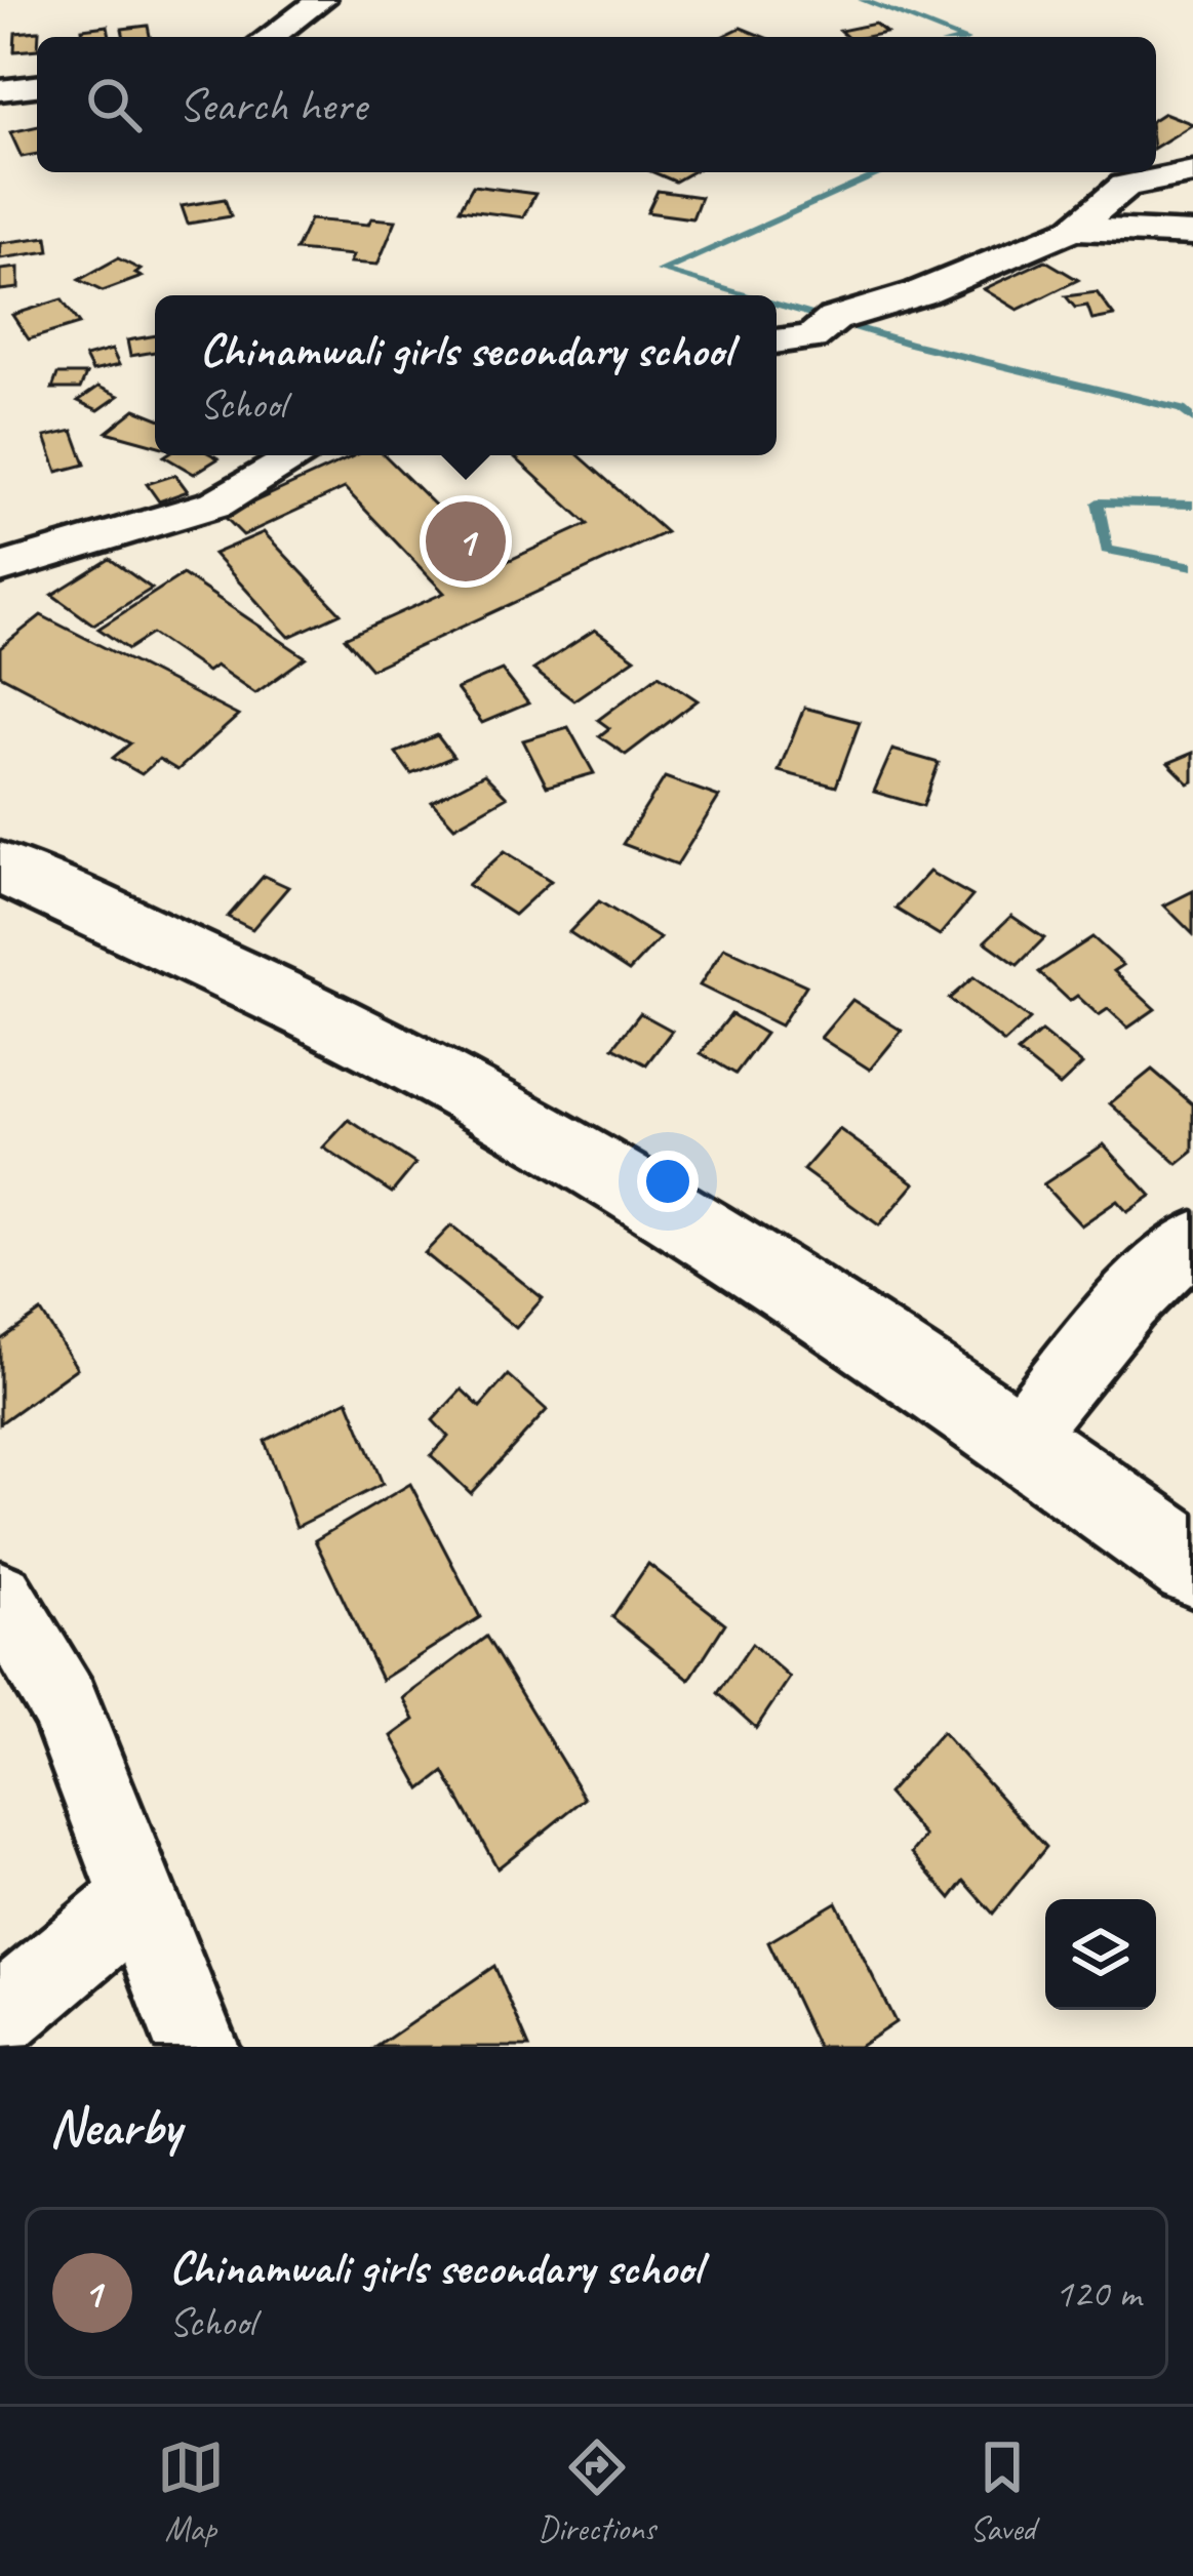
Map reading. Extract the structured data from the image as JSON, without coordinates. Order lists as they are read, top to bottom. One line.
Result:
{"page":{"search":"Search here","popup":["Chinamwali girls secondary school","School"],"pins":"1","heading":"Nearby","list":[{"mark":"1","name":"Chinamwali girls secondary school","note":"School","value":"120 m"}],"nav":["Map","Directions","Saved"]}}
